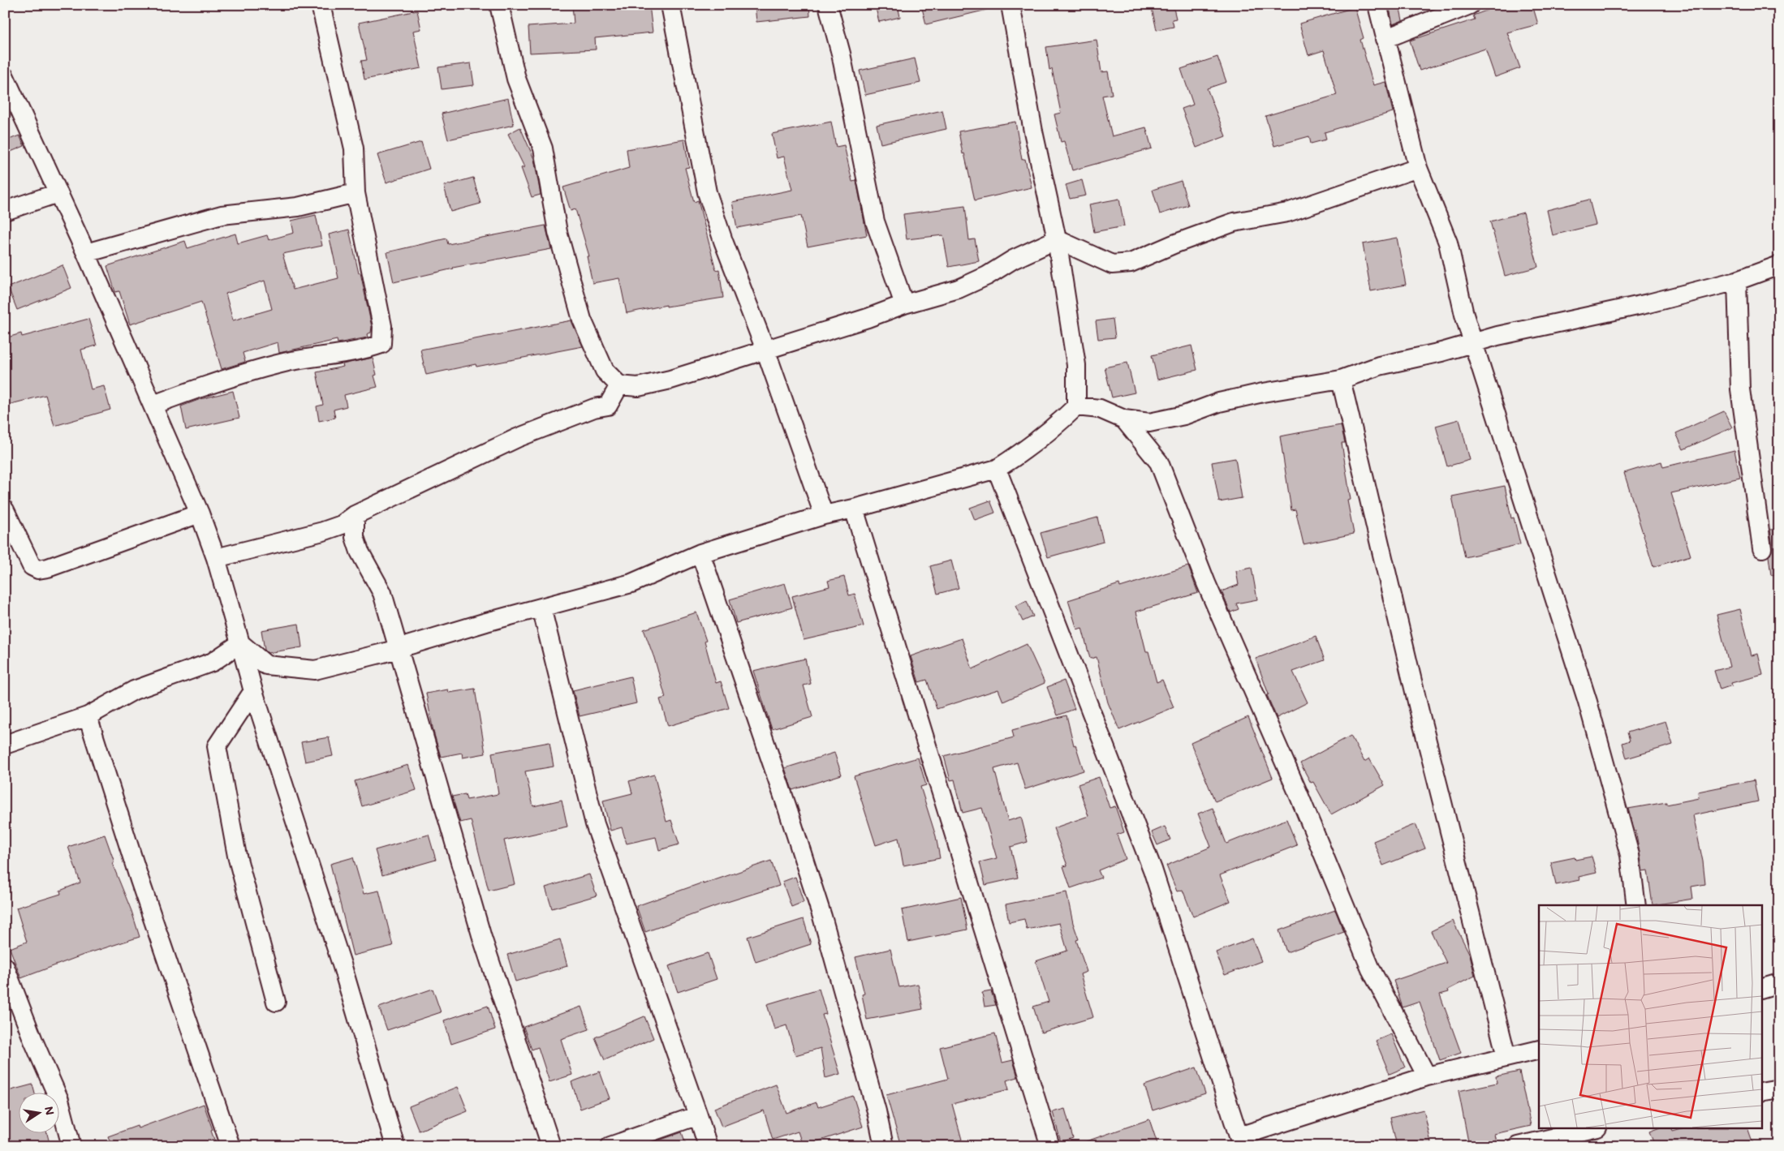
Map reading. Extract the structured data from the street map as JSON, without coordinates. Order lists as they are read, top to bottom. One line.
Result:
{"north":"right"}
